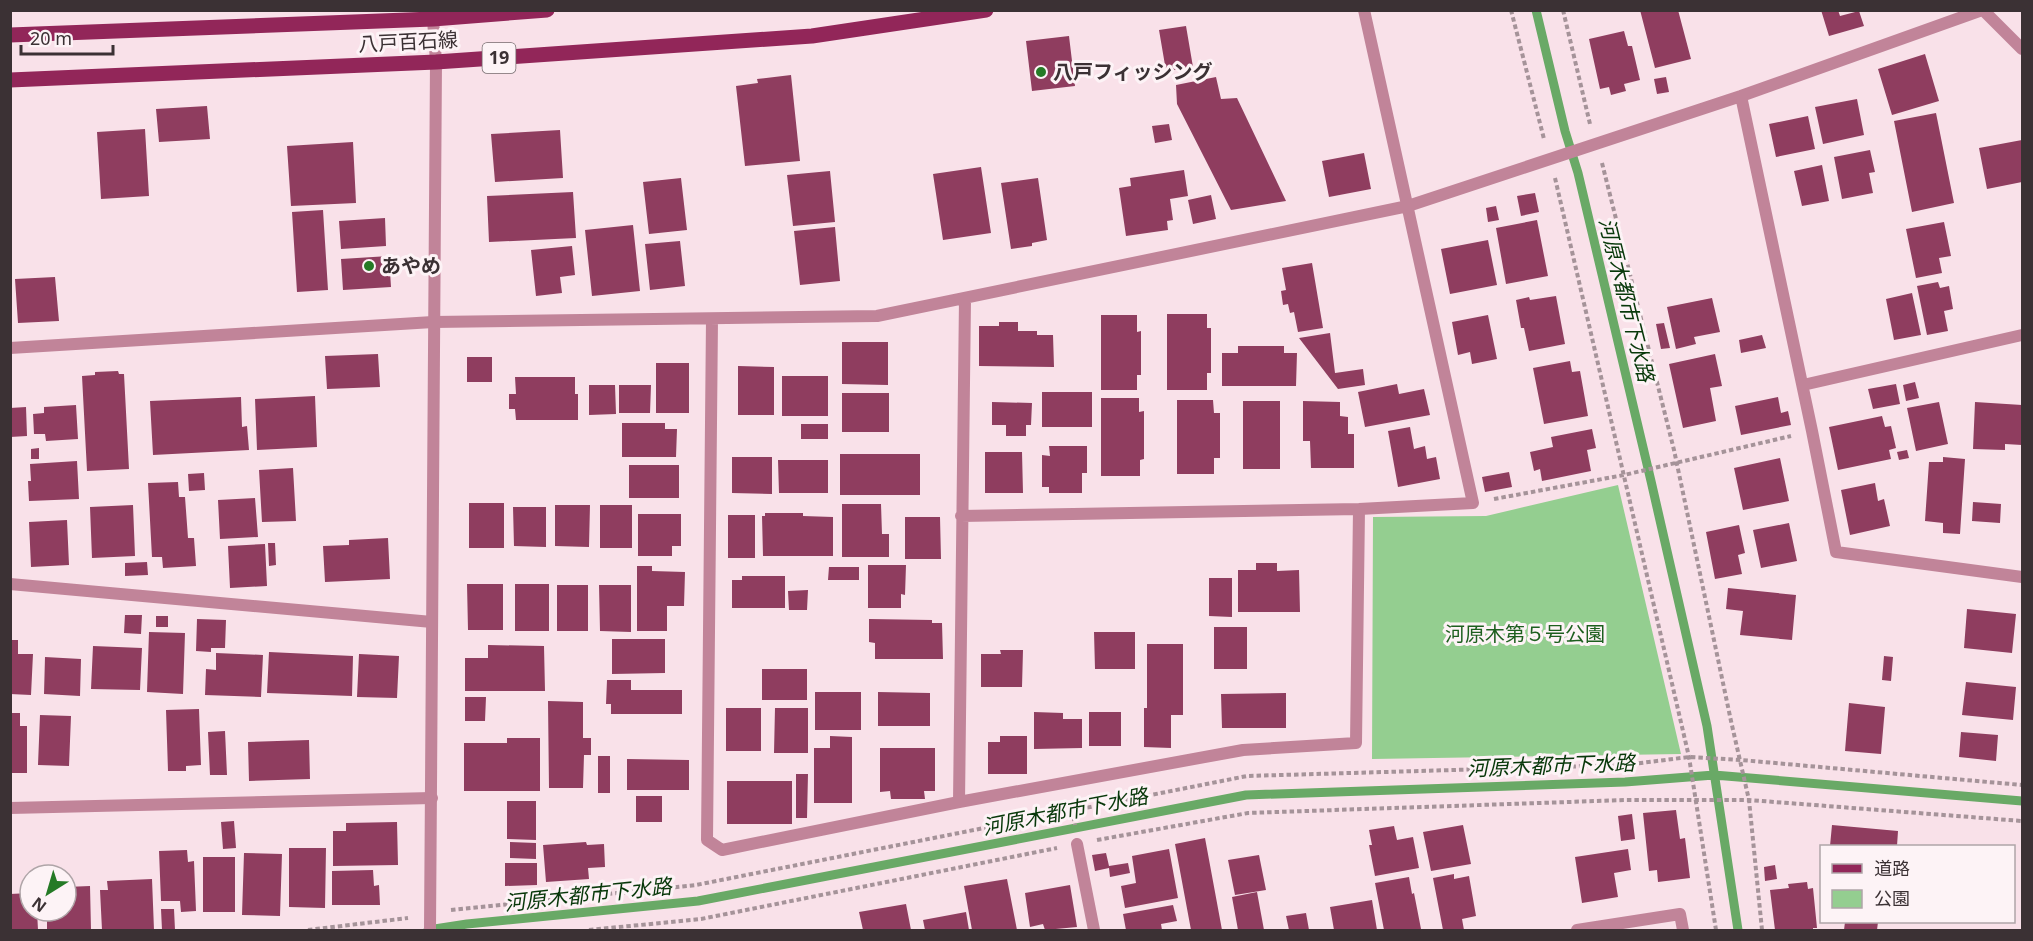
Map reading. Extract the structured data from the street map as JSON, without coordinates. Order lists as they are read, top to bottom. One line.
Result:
{"streets":{"main road":["八戸百石線","19"]},"water":["河原木都市下水路"],"parks":["河原木第５号公園"],"places":["八戸フィッシング","あやめ"],"legend":["道路","公園"],"scale_bar":"20 m","north":"bottom left"}
